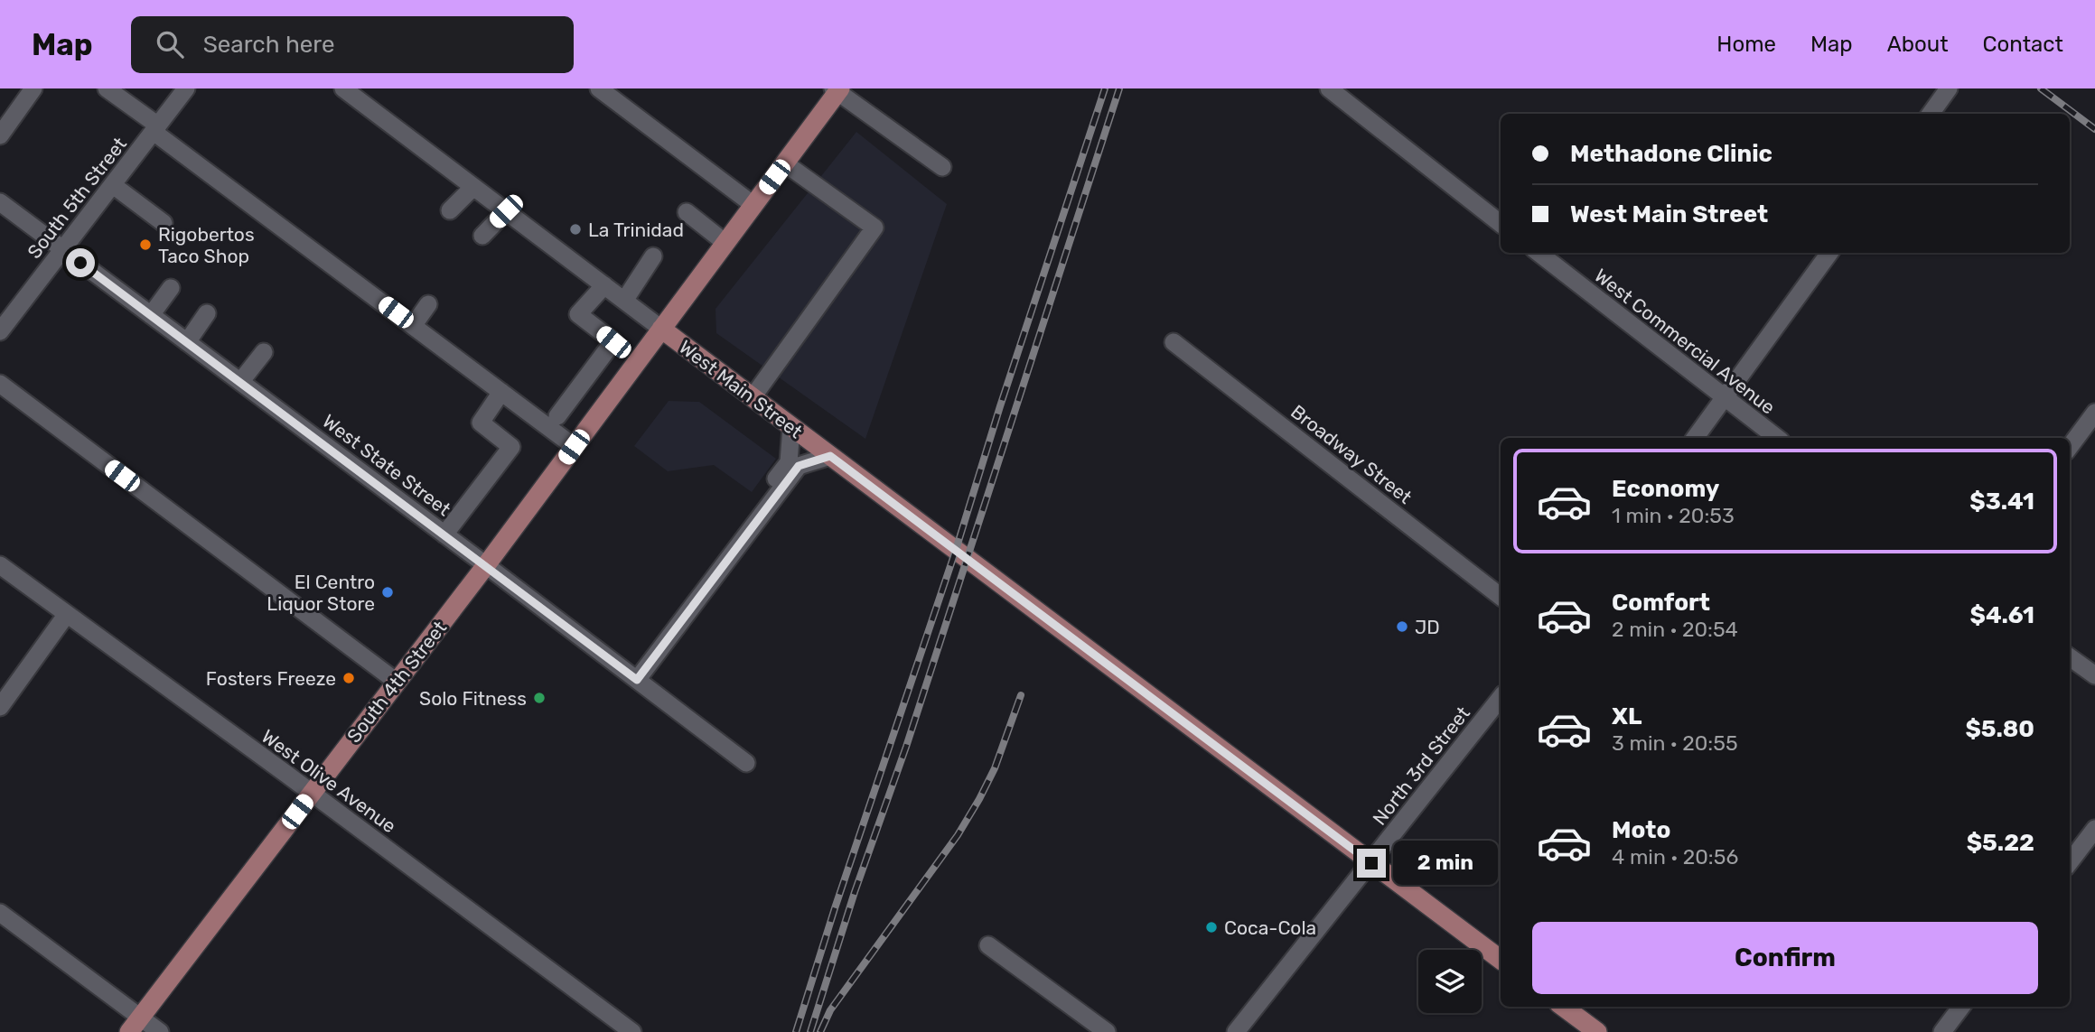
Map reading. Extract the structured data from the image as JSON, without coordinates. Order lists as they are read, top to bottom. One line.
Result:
{"streets":{"main road":["West Main Street","South 4th Street"],"street":["South 5th Street","West Commercial Avenue","Broadway Street","West State Street","North 3rd Street","West Olive Avenue"]},"crossings":[["South 5th Street","West State Street"],["West Main Street","South 4th Street"],["West Main Street","North 3rd Street"],["West State Street","South 4th Street"],["South 4th Street","West Olive Avenue"]],"places":["La Trinidad","Rigobertos Taco Shop","El Centro Liquor Store","JD","Fosters Freeze","Solo Fitness","Coca-Cola"],"page":{"header":"Map","search":"Search here","nav":["Home","Map","About","Contact"],"banner":["Methadone Clinic","West Main Street"],"list":[{"name":"Economy","note":"1 min · 20:53","value":"$3.41"},{"name":"Comfort","note":"2 min · 20:54","value":"$4.61"},{"name":"XL","note":"3 min · 20:55","value":"$5.80"},{"name":"Moto","note":"4 min · 20:56","value":"$5.22"}],"bubble":"2 min","buttons":"Confirm"}}
